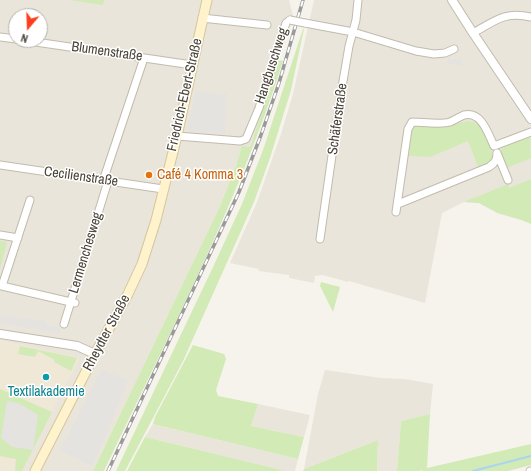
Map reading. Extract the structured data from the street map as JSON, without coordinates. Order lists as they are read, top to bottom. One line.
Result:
{"streets":{"main road":["Friedrich-Ebert-Straße","Rheydter Straße"],"street":["Blumenstraße","Hangbuschweg","Schäferstraße","Cecilienstraße","Lermenchesweg"]},"crossings":[["Blumenstraße","Friedrich-Ebert-Straße"],["Blumenstraße","Lermenchesweg"],["Hangbuschweg","Friedrich-Ebert-Straße"],["Hangbuschweg","Schäferstraße"],["Friedrich-Ebert-Straße","Cecilienstraße"],["Friedrich-Ebert-Straße","Rheydter Straße"],["Cecilienstraße","Lermenchesweg"],["Cecilienstraße","Rheydter Straße"]],"places":["Café 4 Komma 3","Textilakademie"],"north":"bottom"}
